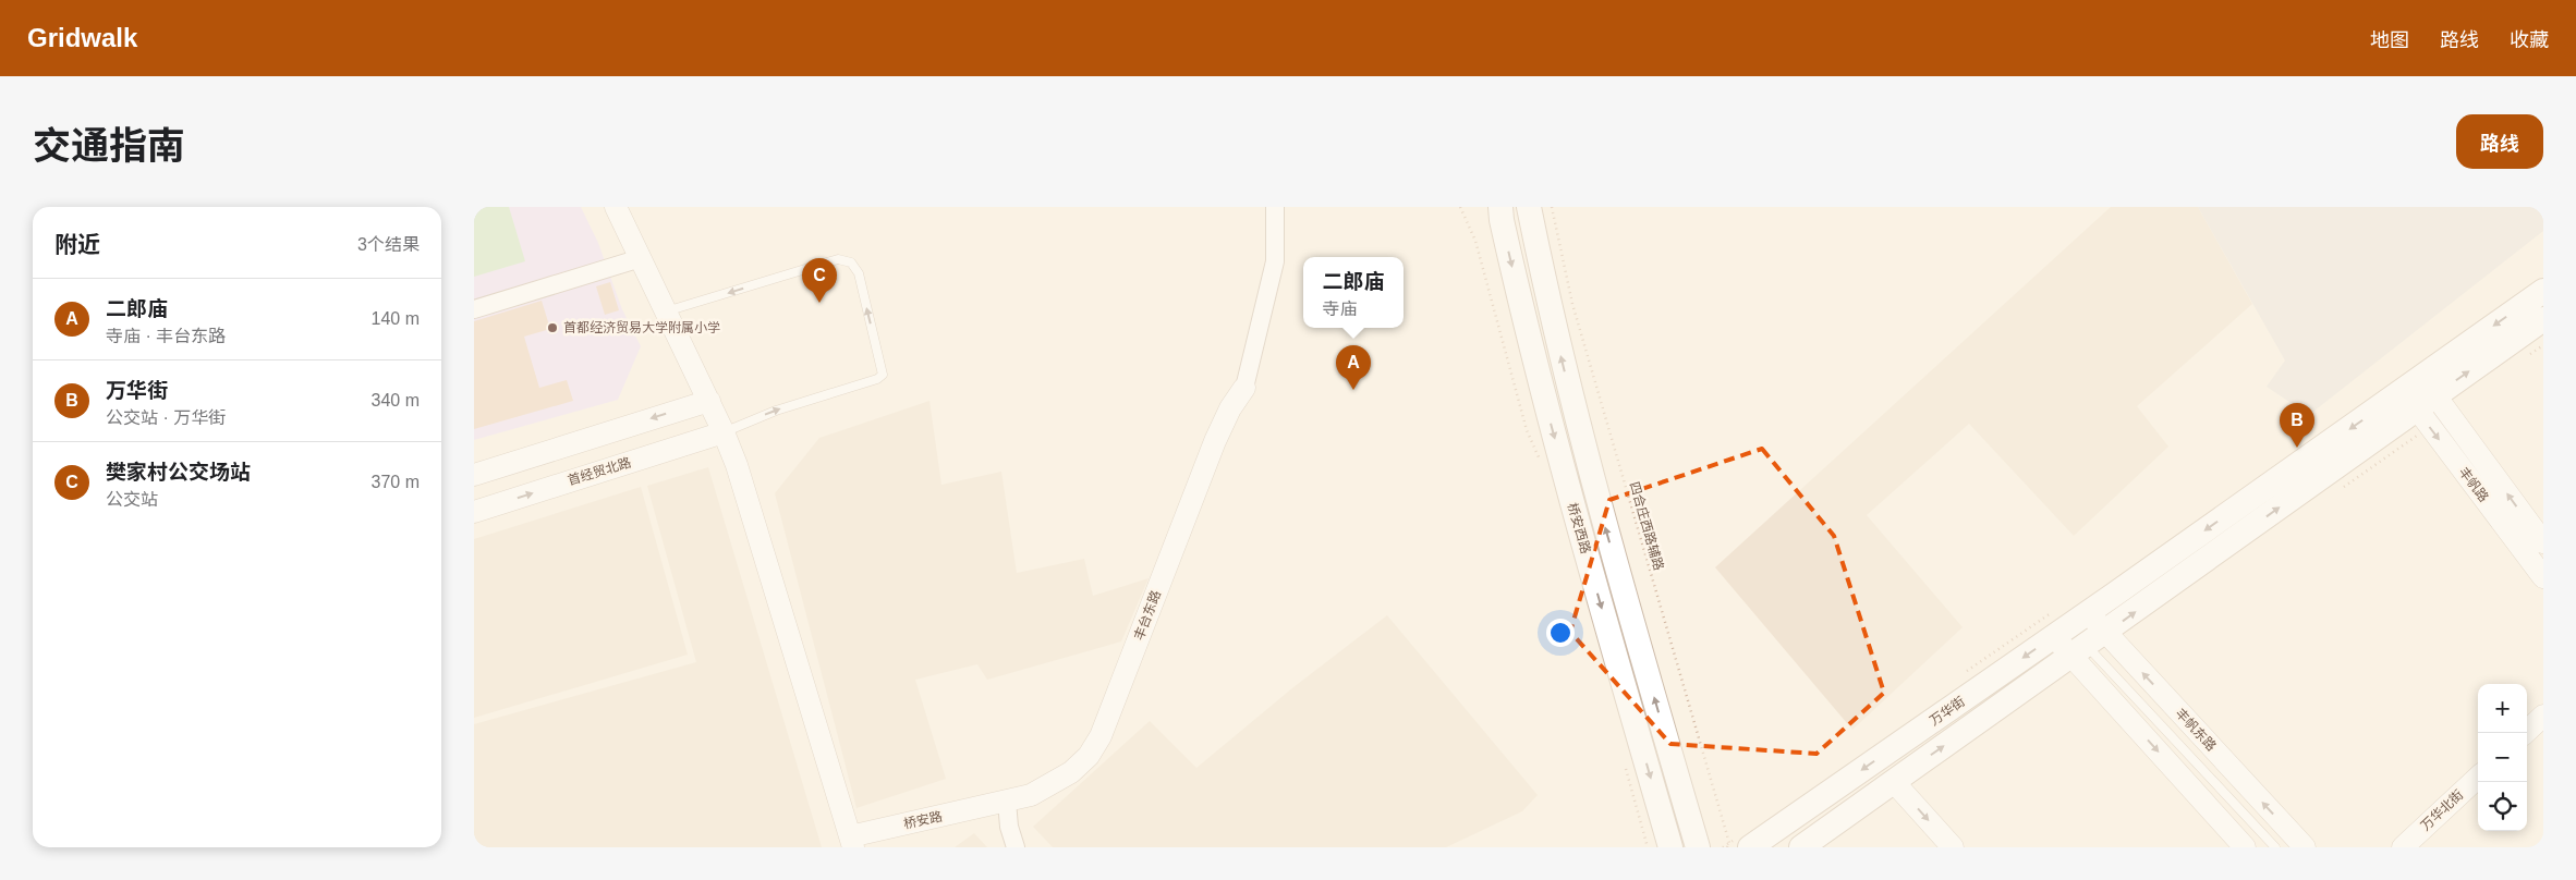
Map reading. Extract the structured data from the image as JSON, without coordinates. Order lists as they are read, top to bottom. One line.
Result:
{"streets":{"main road":["桥安西路","万华街"],"street":["首经贸北路","丰帆路","丰台东路","丰帆东路","万华北街","桥安路"],"path":["四合庄西路辅路"]},"crossings":[["丰帆路","万华街"],["丰台东路","桥安路"],["万华街","丰帆东路"]],"places":["首都经济贸易大学附属小学"],"page":{"header":"Gridwalk","nav":["地图","路线","收藏"],"title":"交通指南","buttons":"路线","heading":["附近","3个结果"],"popup":["二郎庙","寺庙"],"pins":["C","A","B"],"list":[{"mark":"A","name":"二郎庙","note":"寺庙 · 丰台东路","value":"140 m"},{"mark":"B","name":"万华街","note":"公交站 · 万华街","value":"340 m"},{"mark":"C","name":"樊家村公交场站","note":"公交站","value":"370 m"}],"map_buttons":["+","−"]}}
